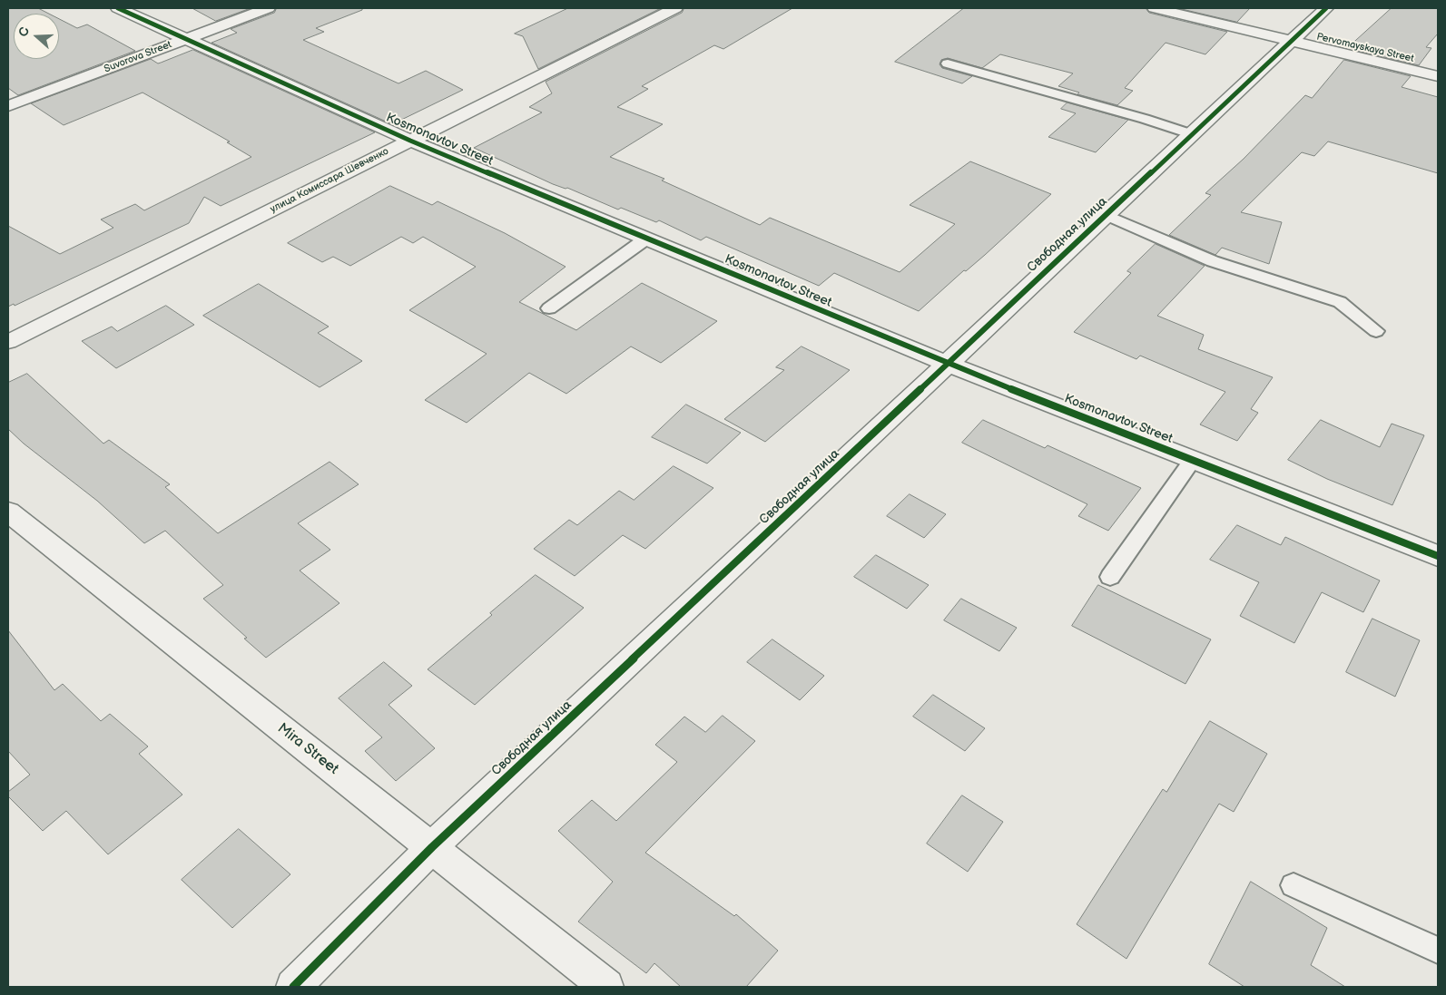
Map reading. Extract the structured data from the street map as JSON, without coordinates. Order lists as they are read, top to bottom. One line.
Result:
{"streets":{"street":["Pervomayskaya Street","Suvorova Street","Kosmonavtov Street","улица Комиссара Шевченко","Свободная улица","Mira Street"]},"crossings":[["Pervomayskaya Street","Свободная улица"],["Suvorova Street","Kosmonavtov Street"],["Kosmonavtov Street","улица Комиссара Шевченко"],["Kosmonavtov Street","Свободная улица"],["Свободная улица","Mira Street"]],"north":"left"}
